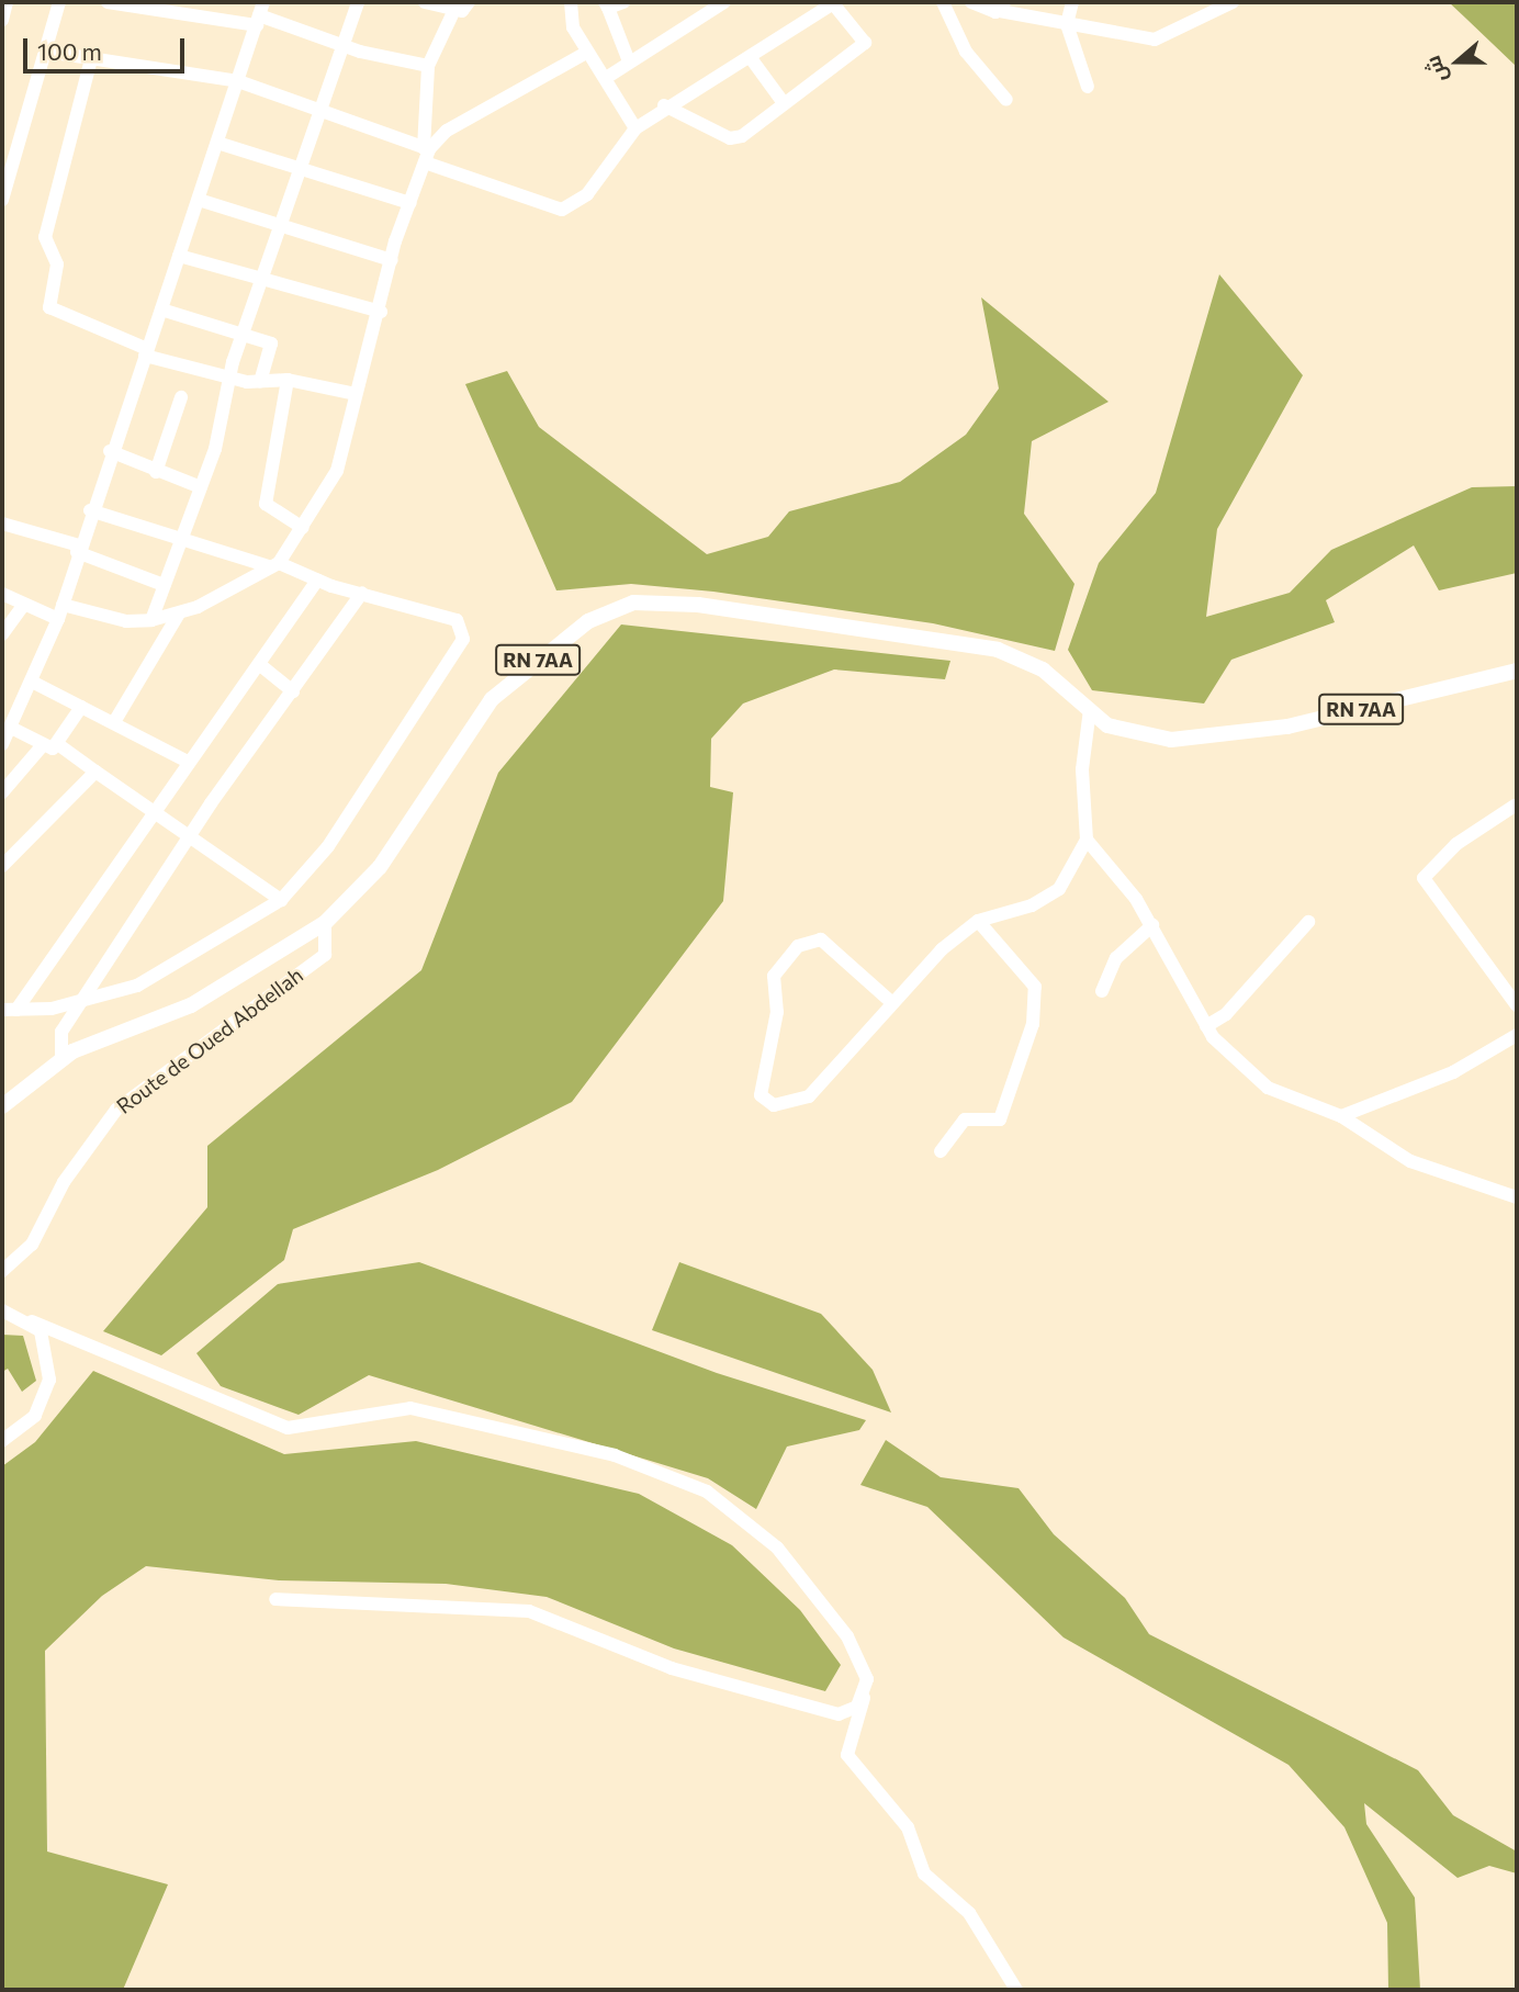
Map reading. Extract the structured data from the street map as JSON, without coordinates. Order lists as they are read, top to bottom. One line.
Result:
{"streets":{"main road":["RN 7AA"],"street":["Route de Oued Abdellah"]},"crossings":[["RN 7AA","Route de Oued Abdellah"]],"scale_bar":"100 m","north":"left"}
